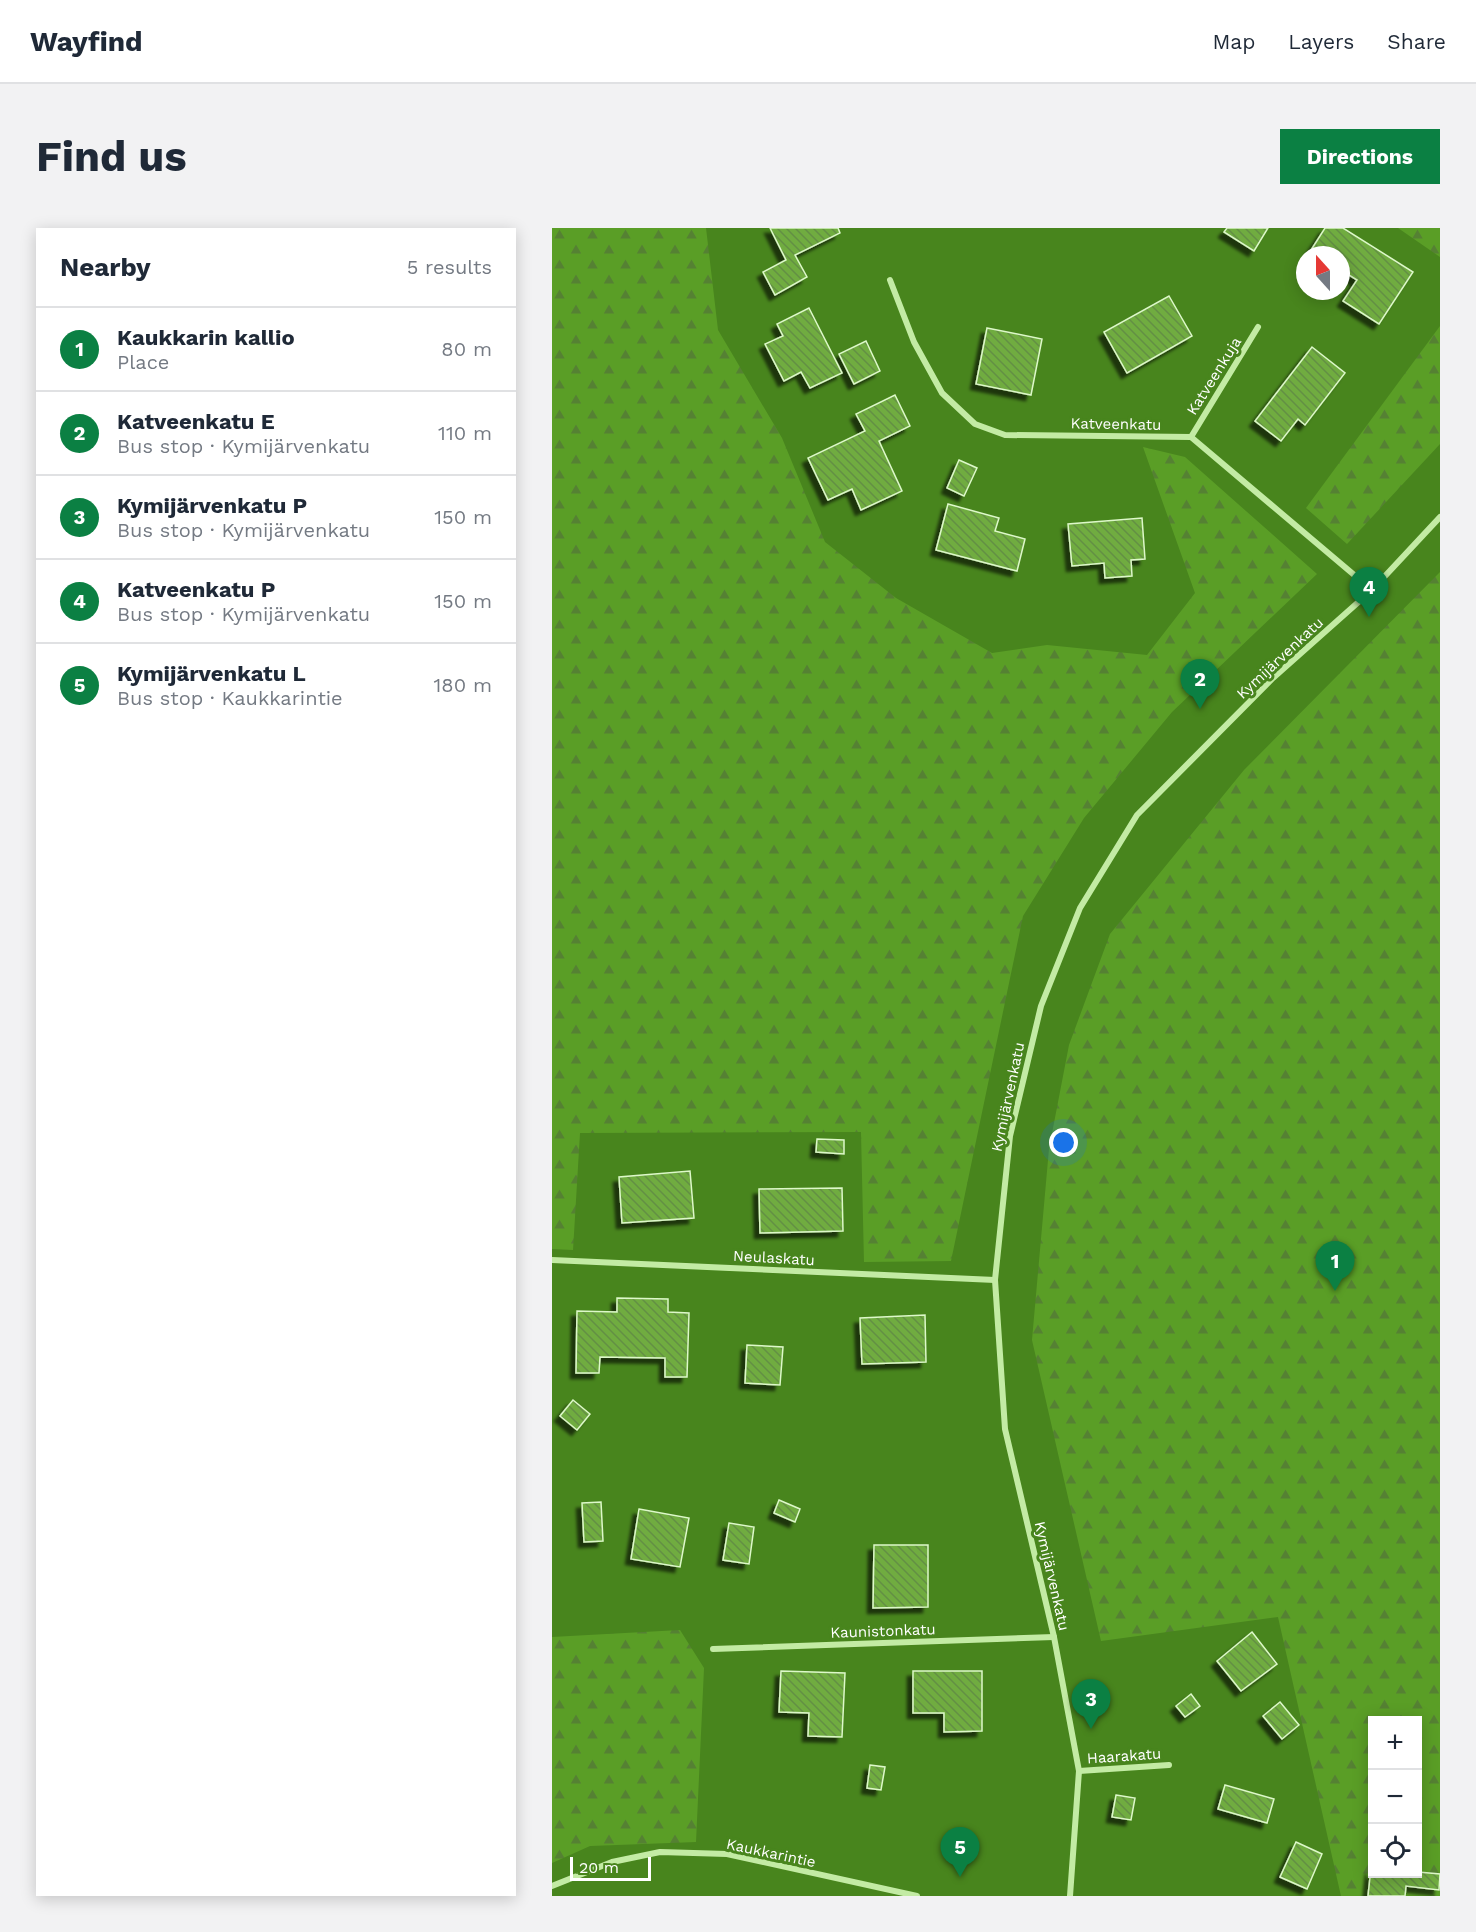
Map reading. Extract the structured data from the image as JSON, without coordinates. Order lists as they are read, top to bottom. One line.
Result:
{"streets":{"street":["Katveenkuja","Katveenkatu","Kymijärvenkatu","Neulaskatu","Kaunistonkatu","Haarakatu","Kaukkarintie"]},"crossings":[["Katveenkuja","Katveenkatu"],["Kymijärvenkatu","Neulaskatu"],["Kymijärvenkatu","Kaunistonkatu"],["Kymijärvenkatu","Haarakatu"]],"scale_bar":"20 m","north":"top","page":{"header":"Wayfind","nav":["Map","Layers","Share"],"buttons":"Directions","title":"Find us","heading":["Nearby","5 results"],"list":[{"mark":"1","name":"Kaukkarin kallio","note":"Place","value":"80 m"},{"mark":"2","name":"Katveenkatu E","note":"Bus stop · Kymijärvenkatu","value":"110 m"},{"mark":"3","name":"Kymijärvenkatu P","note":"Bus stop · Kymijärvenkatu","value":"150 m"},{"mark":"4","name":"Katveenkatu P","note":"Bus stop · Kymijärvenkatu","value":"150 m"},{"mark":"5","name":"Kymijärvenkatu L","note":"Bus stop · Kaukkarintie","value":"180 m"}],"pins":["4","2","1","3","5"],"map_buttons":["+","−"],"scale":"20 m"}}
